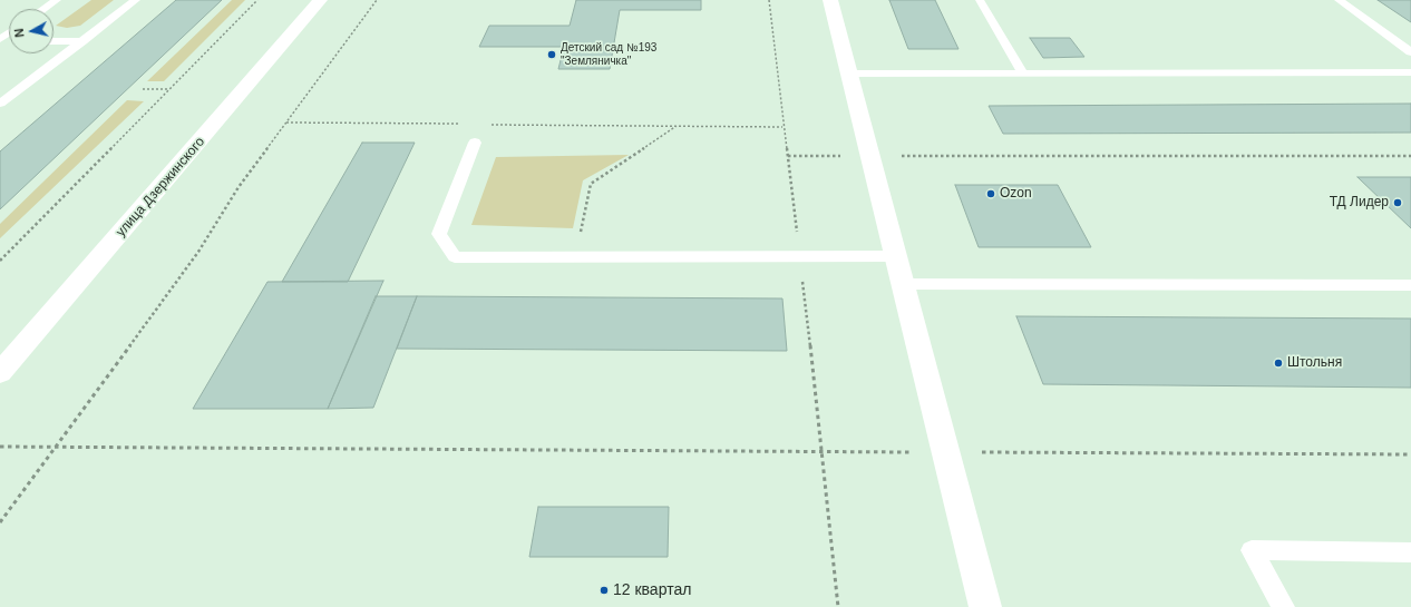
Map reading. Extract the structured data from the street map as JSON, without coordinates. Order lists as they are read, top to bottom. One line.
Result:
{"streets":{"street":["улица Дзержинского"]},"places":["Детский сад №193 \"Земляничка\"","Ozon","ТД Лидер","Штольня","12 квартал"],"north":"left"}
